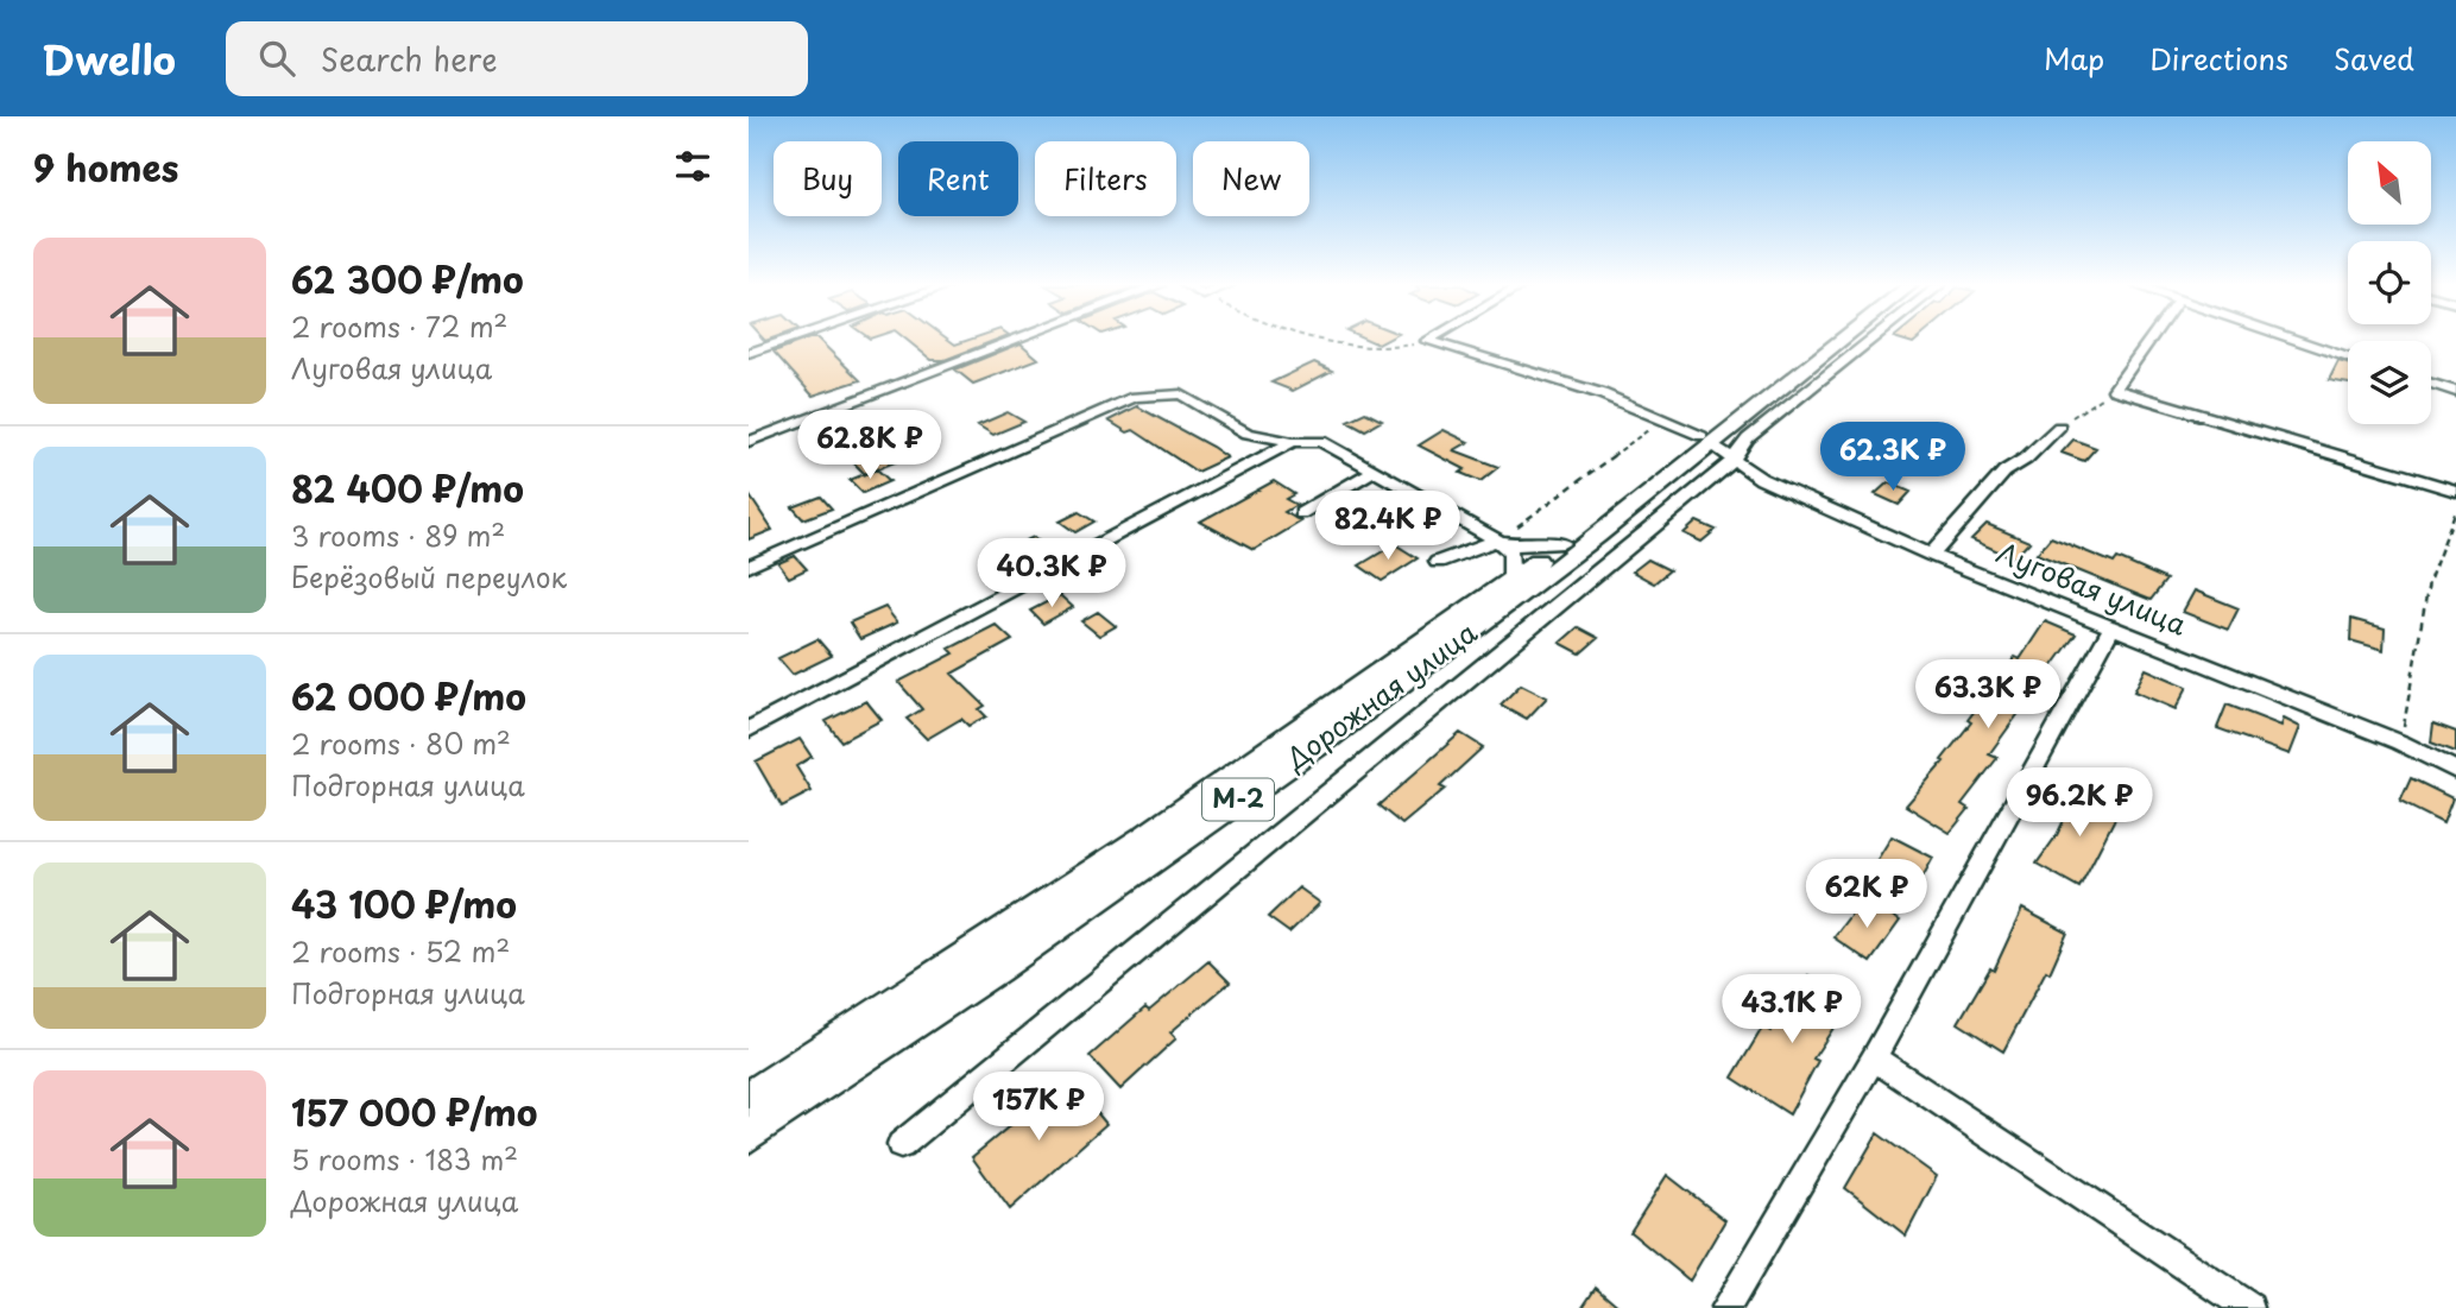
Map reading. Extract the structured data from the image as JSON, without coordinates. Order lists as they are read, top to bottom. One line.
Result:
{"streets":{"main road":["Дорожная улица","М-2"],"street":["Луговая улица"]},"crossings":[["Луговая улица","Дорожная улица"]],"north":"top left","page":{"header":"Dwello","search":"Search here","nav":["Map","Directions","Saved"],"heading":"9 homes","chip":["Buy","Rent","Filters","New"],"list":[{"name":"62 300 ₽/mo","note":"2 rooms · 72 m² · Луговая улица"},{"name":"82 400 ₽/mo","note":"3 rooms · 89 m² · Берёзовый переулок"},{"name":"62 000 ₽/mo","note":"2 rooms · 80 m² · Подгорная улица"},{"name":"43 100 ₽/mo","note":"2 rooms · 52 m² · Подгорная улица"},{"name":"157 000 ₽/mo","note":"5 rooms · 183 m² · Дорожная улица"}],"price":["62.8K ₽","62.3K ₽","82.4K ₽","40.3K ₽","63.3K ₽","96.2K ₽","62K ₽","43.1K ₽","157K ₽"]}}
